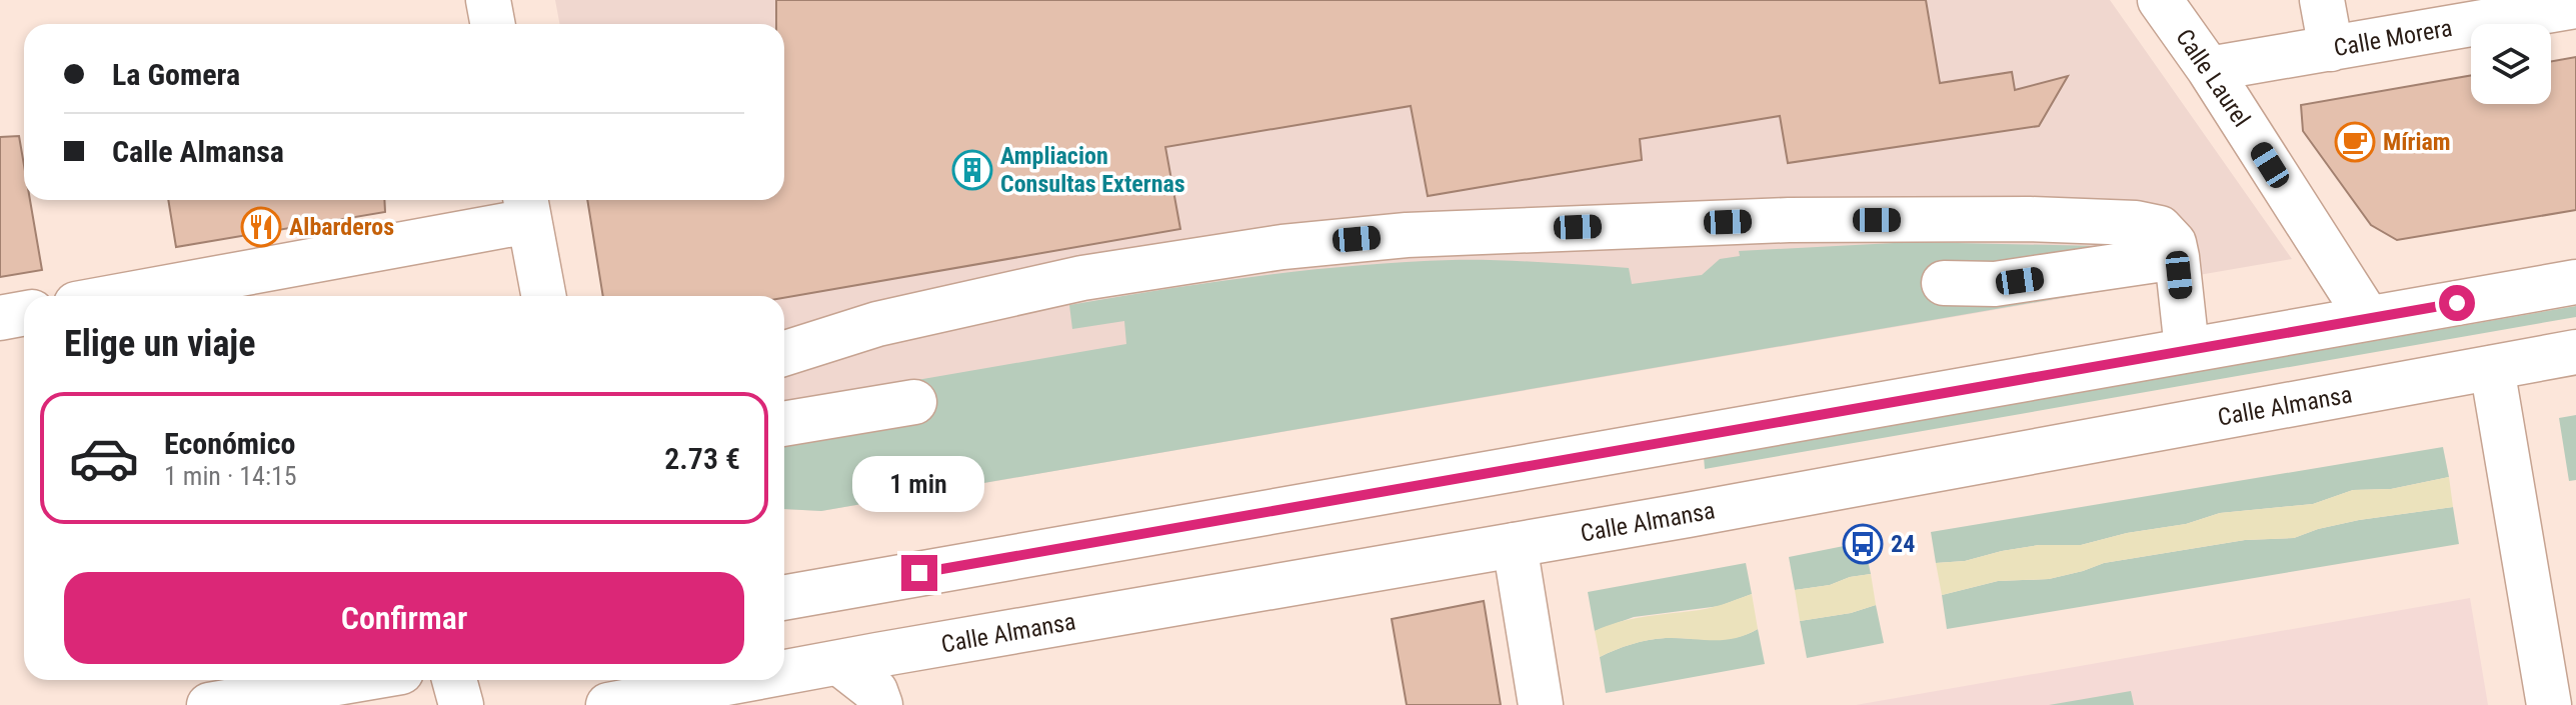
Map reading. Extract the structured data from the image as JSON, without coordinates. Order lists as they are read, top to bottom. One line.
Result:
{"streets":{"main road":["Calle Morera","Calle Laurel","Calle Almansa"]},"crossings":[["Calle Morera","Calle Laurel"]],"places":{"cafe":["Míriam"],"building":["Ampliacion Consultas Externas"],"restaurant":["Albarderos"],"bus stop":["24"]},"page":{"banner":["La Gomera","Calle Almansa"],"heading":"Elige un viaje","list":[{"name":"Económico","note":"1 min · 14:15","value":"2.73 €"}],"bubble":"1 min","buttons":"Confirmar"}}
